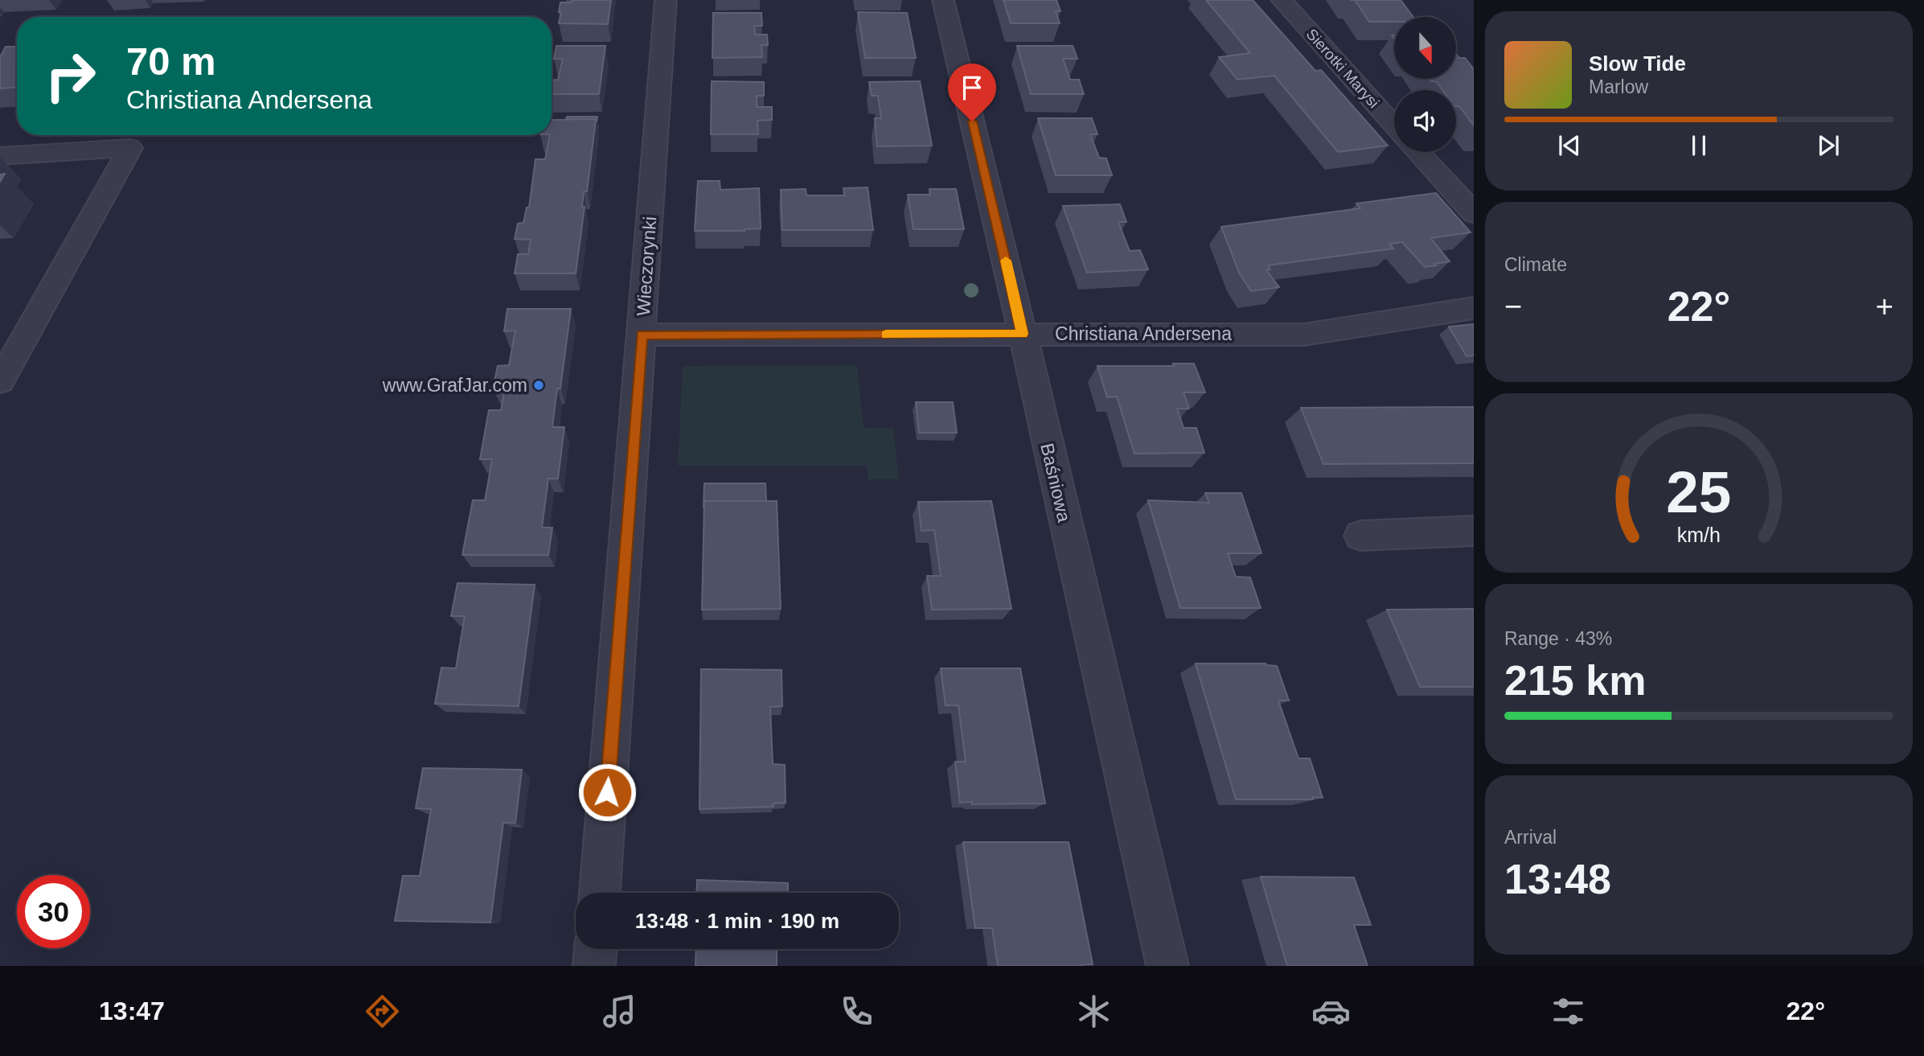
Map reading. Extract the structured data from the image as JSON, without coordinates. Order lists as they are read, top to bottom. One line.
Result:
{"streets":{"street":["Sierotki Marysi","Wieczorynki","Christiana Andersena","Baśniowa"]},"crossings":[["Wieczorynki","Christiana Andersena"],["Christiana Andersena","Baśniowa"]],"places":["www.GrafJar.com"],"north":"bottom","page":{"turn":["70 m","Christiana Andersena"],"song":["Slow Tide","Marlow"],"tile":["Climate",["Range · 43%","215 km"],["Arrival","13:48"]],"heat":["−","22°","+"],"limit":"30","trip":"13:48 · 1 min · 190 m","tabs":["13:47","22°"],"gauge":["25","km/h"]}}
